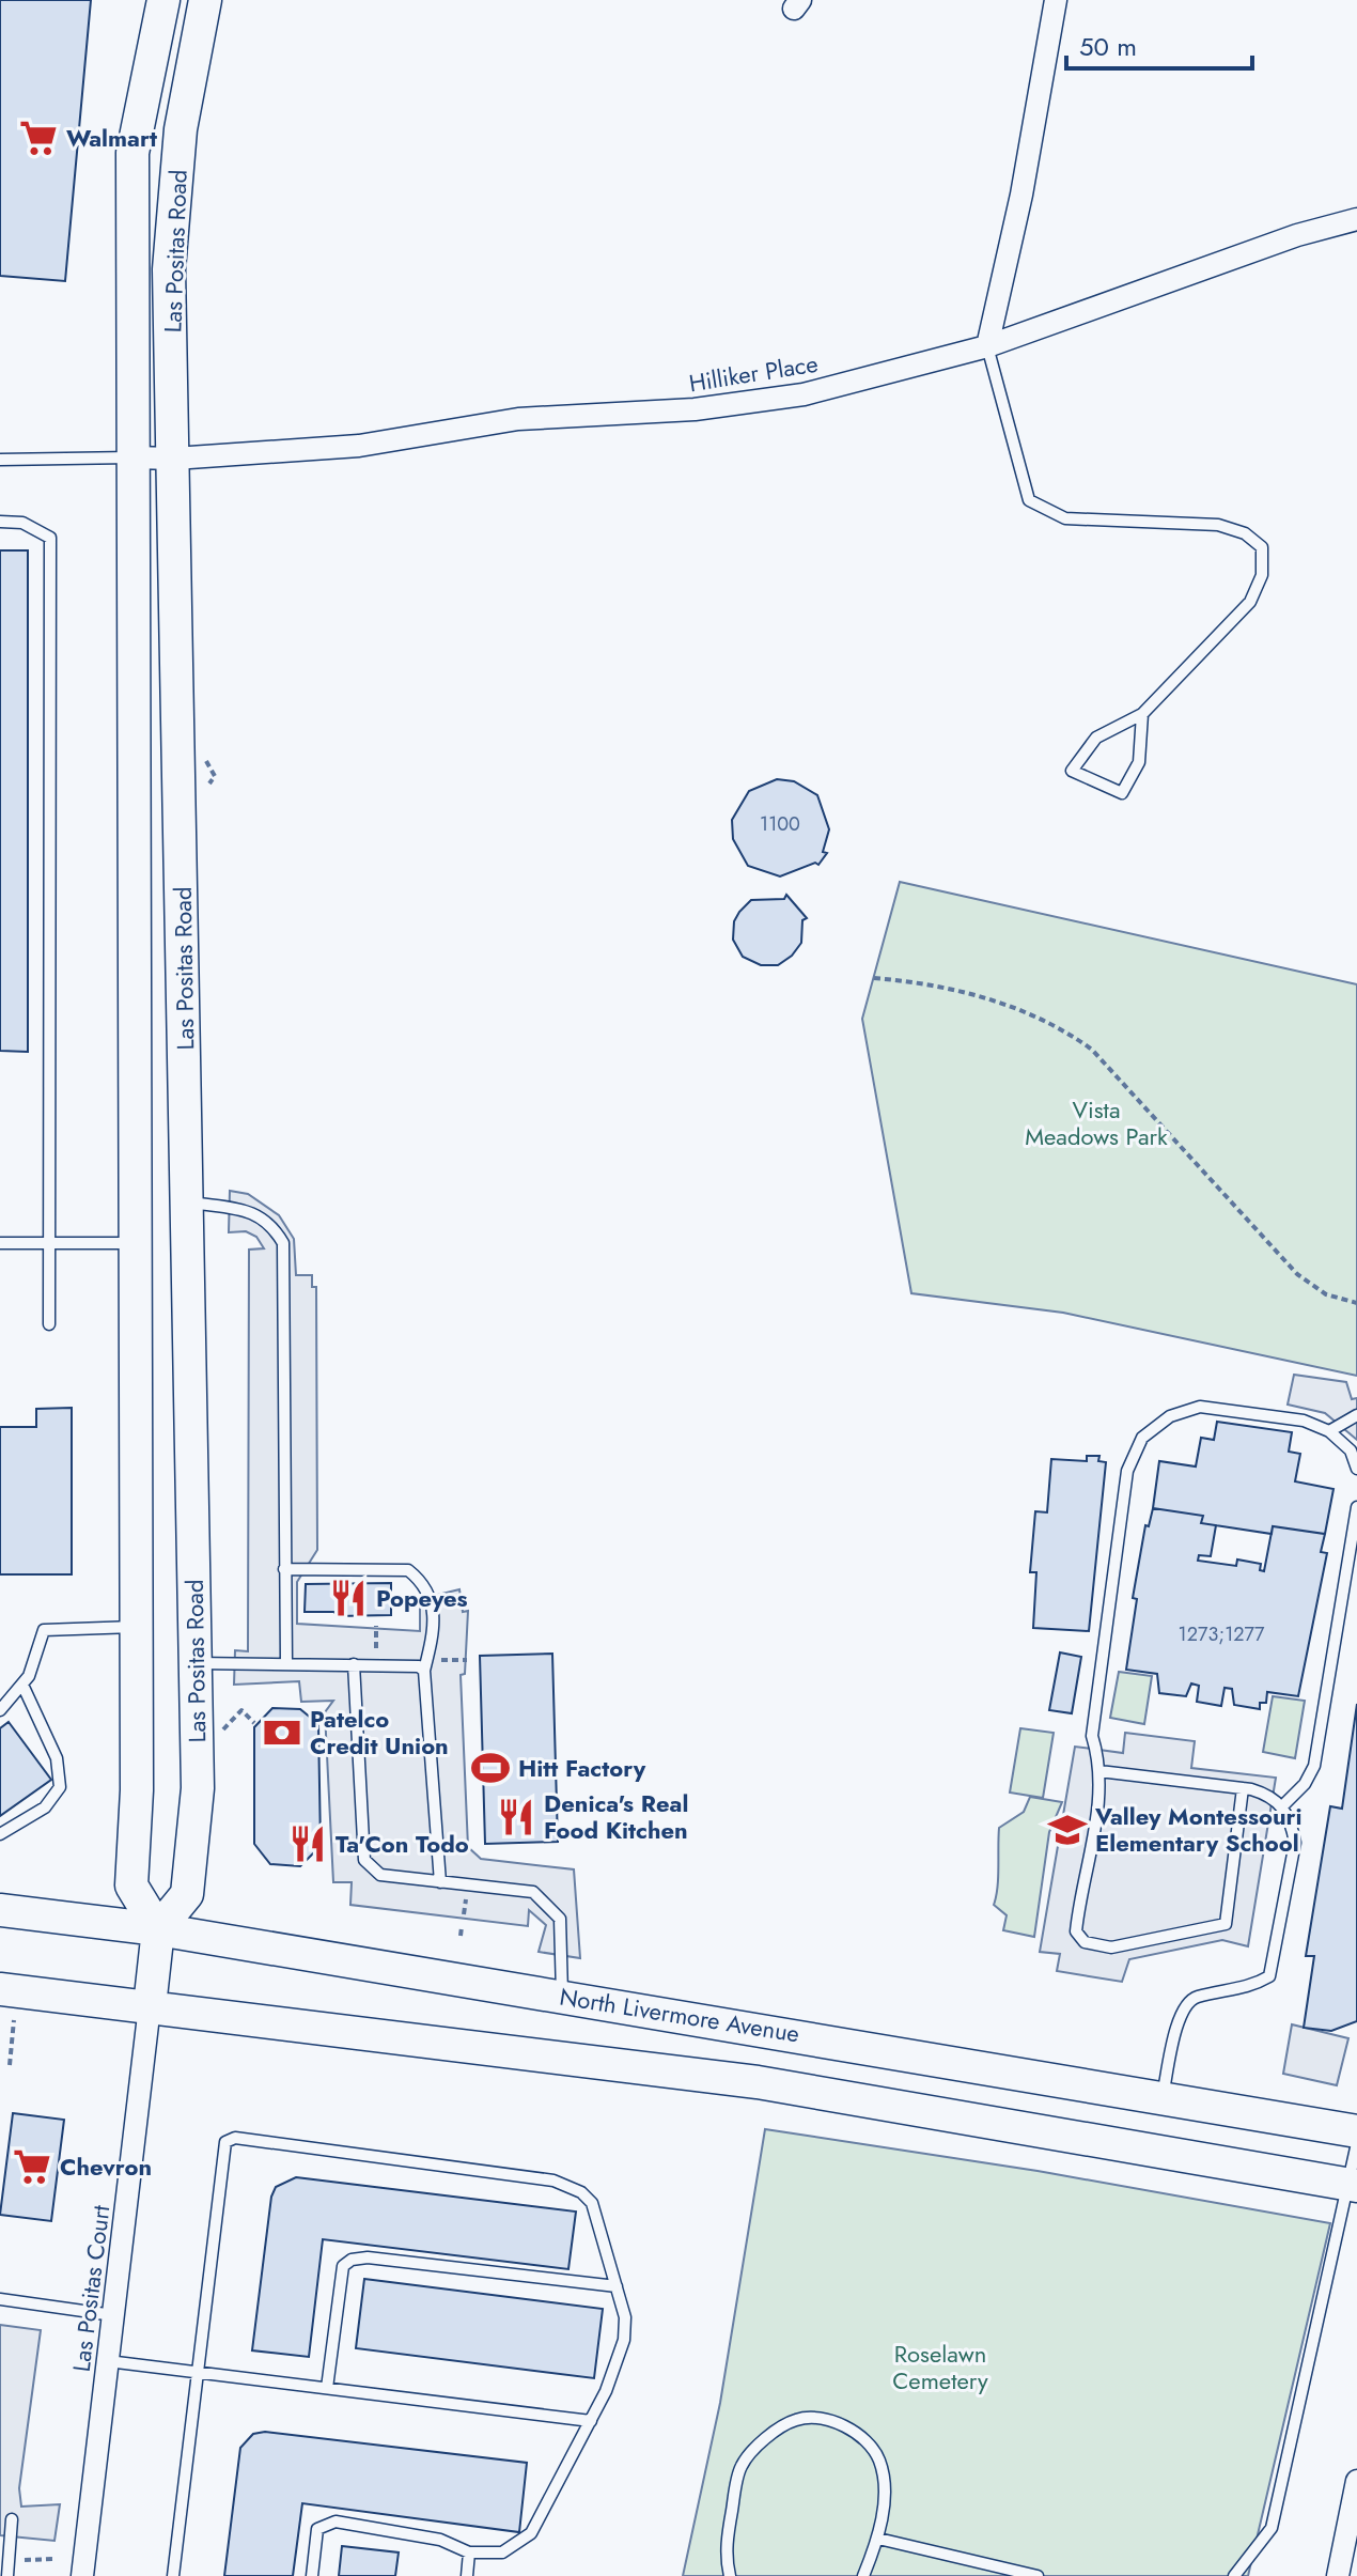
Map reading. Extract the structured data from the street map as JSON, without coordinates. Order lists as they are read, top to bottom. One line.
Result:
{"streets":{"main road":["Las Positas Road","North Livermore Avenue"],"street":["Hilliker Place","Las Positas Court"]},"crossings":[["Las Positas Road","Hilliker Place"],["Las Positas Road","North Livermore Avenue"]],"parks":["Vista Meadows Park","Roselawn Cemetery"],"places":{"supermarket":["Walmart","Chevron"],"restaurant":["Popeyes","Denica's Real Food Kitchen","Ta'Con Todo"],"bank":["Patelco Credit Union"],"sports":["Hitt Factory"],"school or university":["Valley Montessouri Elementary School"]},"house_numbers":["1100","1273;1277"],"scale_bar":"50 m"}
